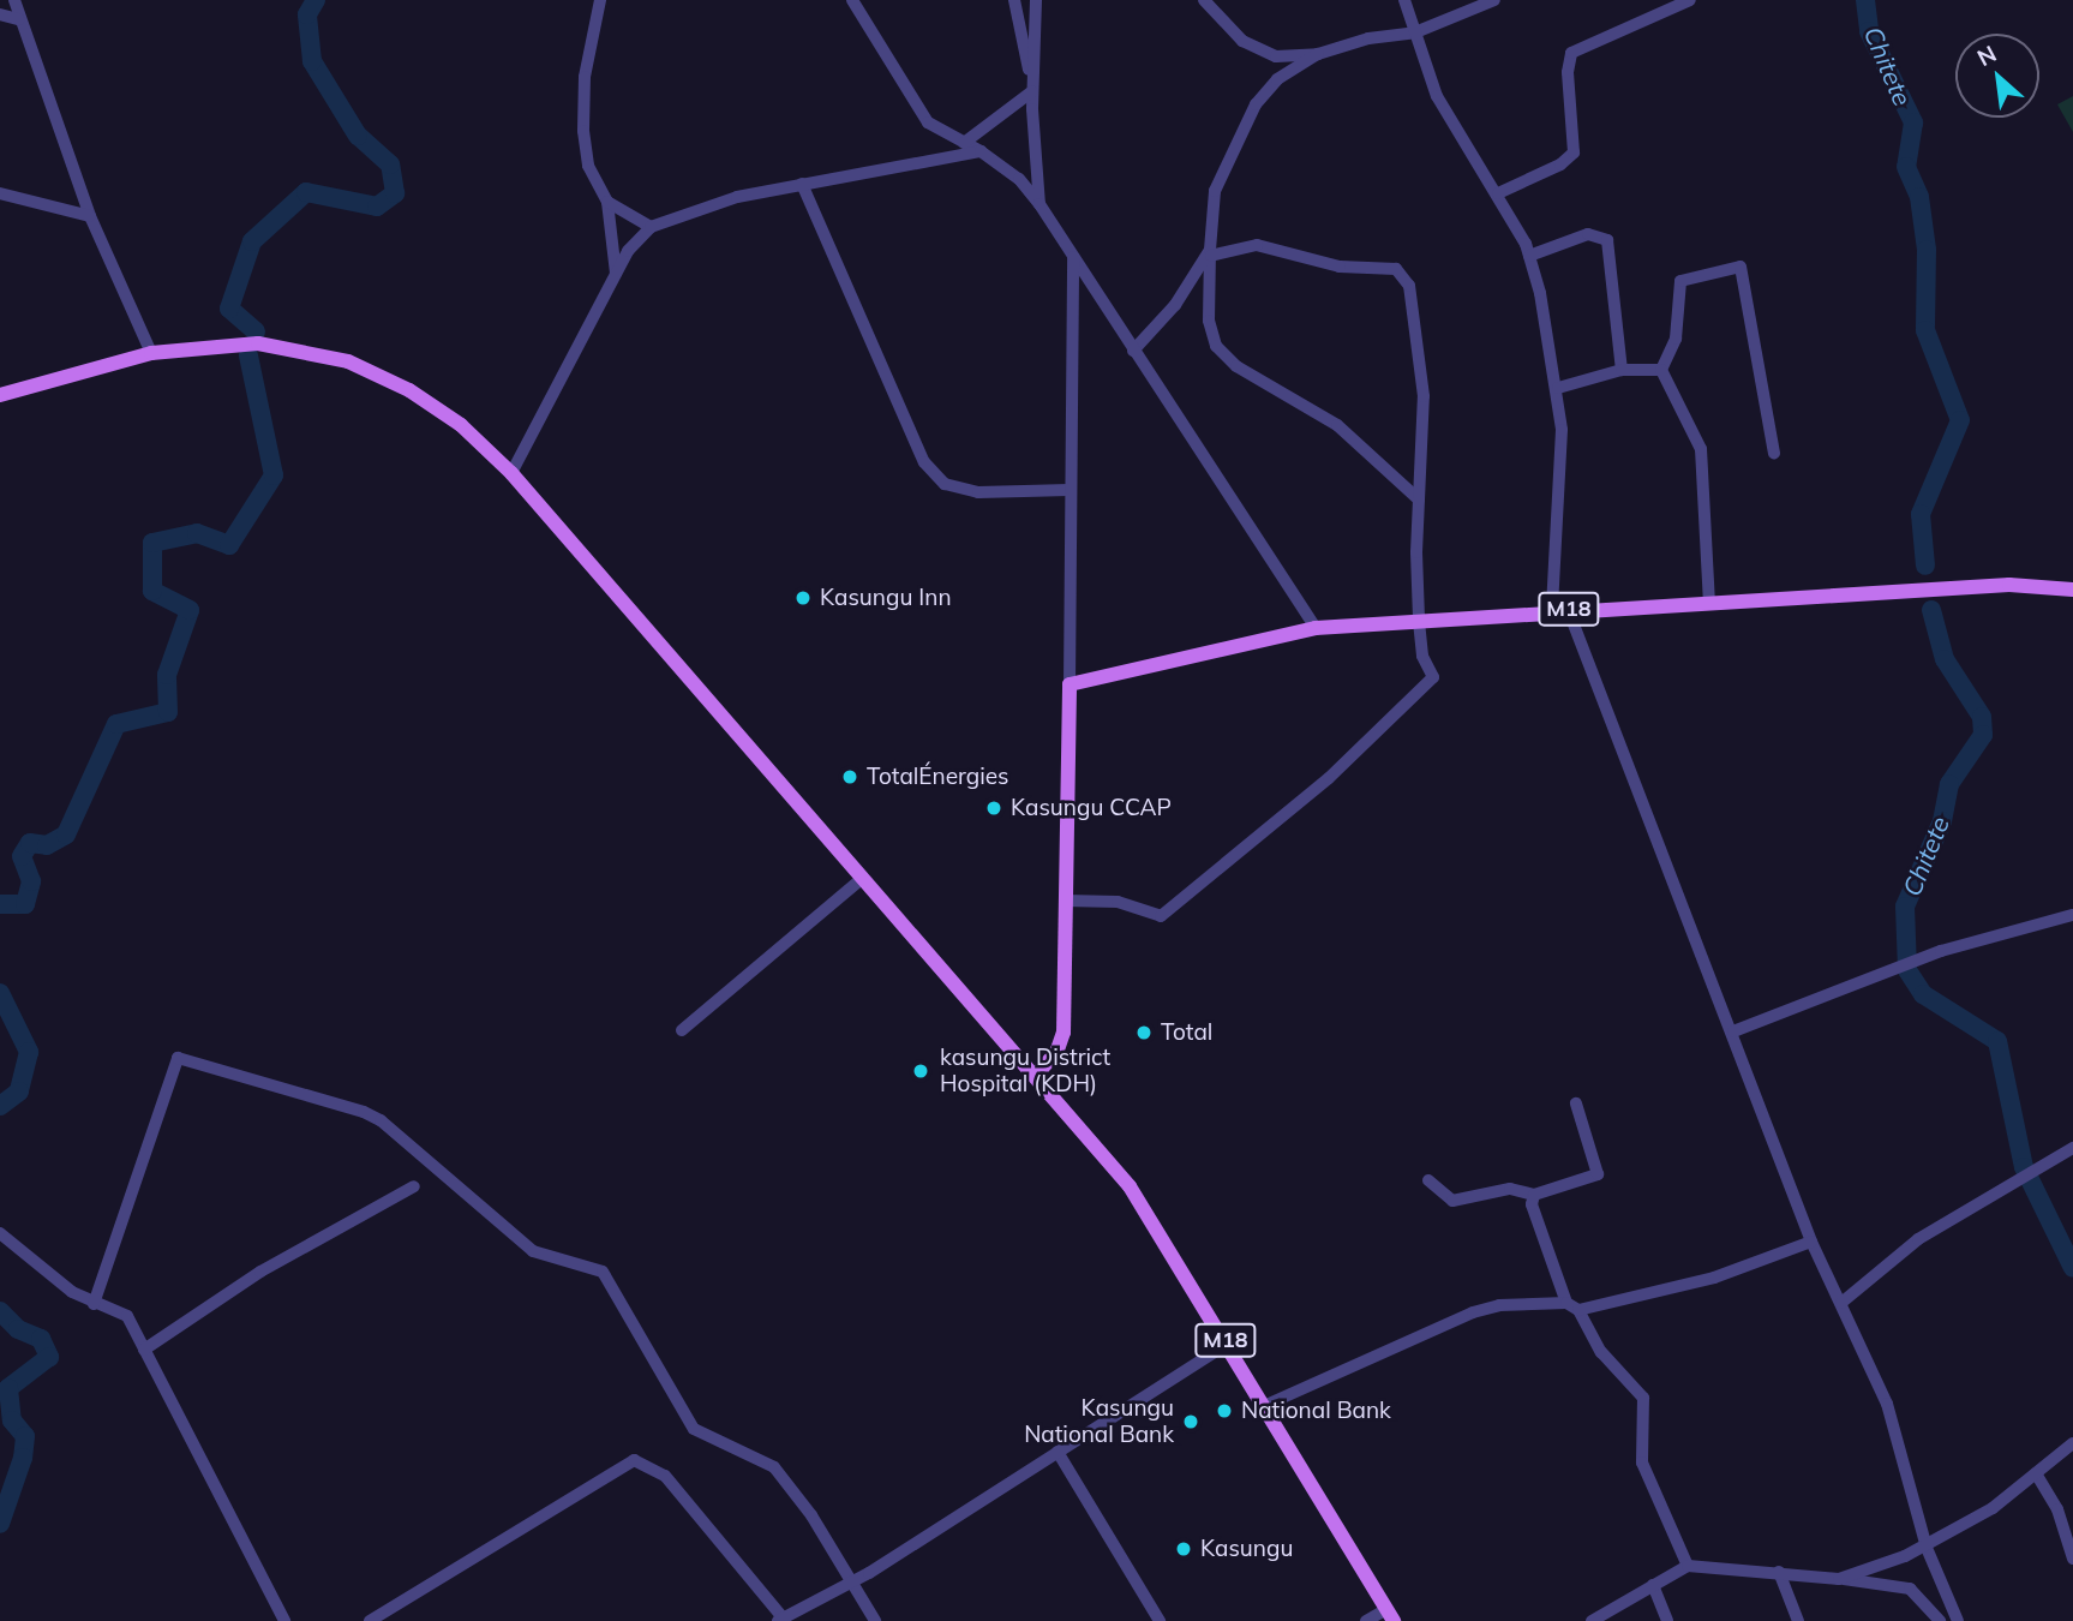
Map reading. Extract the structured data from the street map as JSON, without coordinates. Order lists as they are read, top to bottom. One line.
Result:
{"streets":{"main road":["M18"]},"water":["Chitete"],"places":["Kasungu Inn","TotalÉnergies","Kasungu CCAP","Total","kasungu District Hospital (KDH)","National Bank","Kasungu National Bank","Kasungu"],"north":"top left"}
